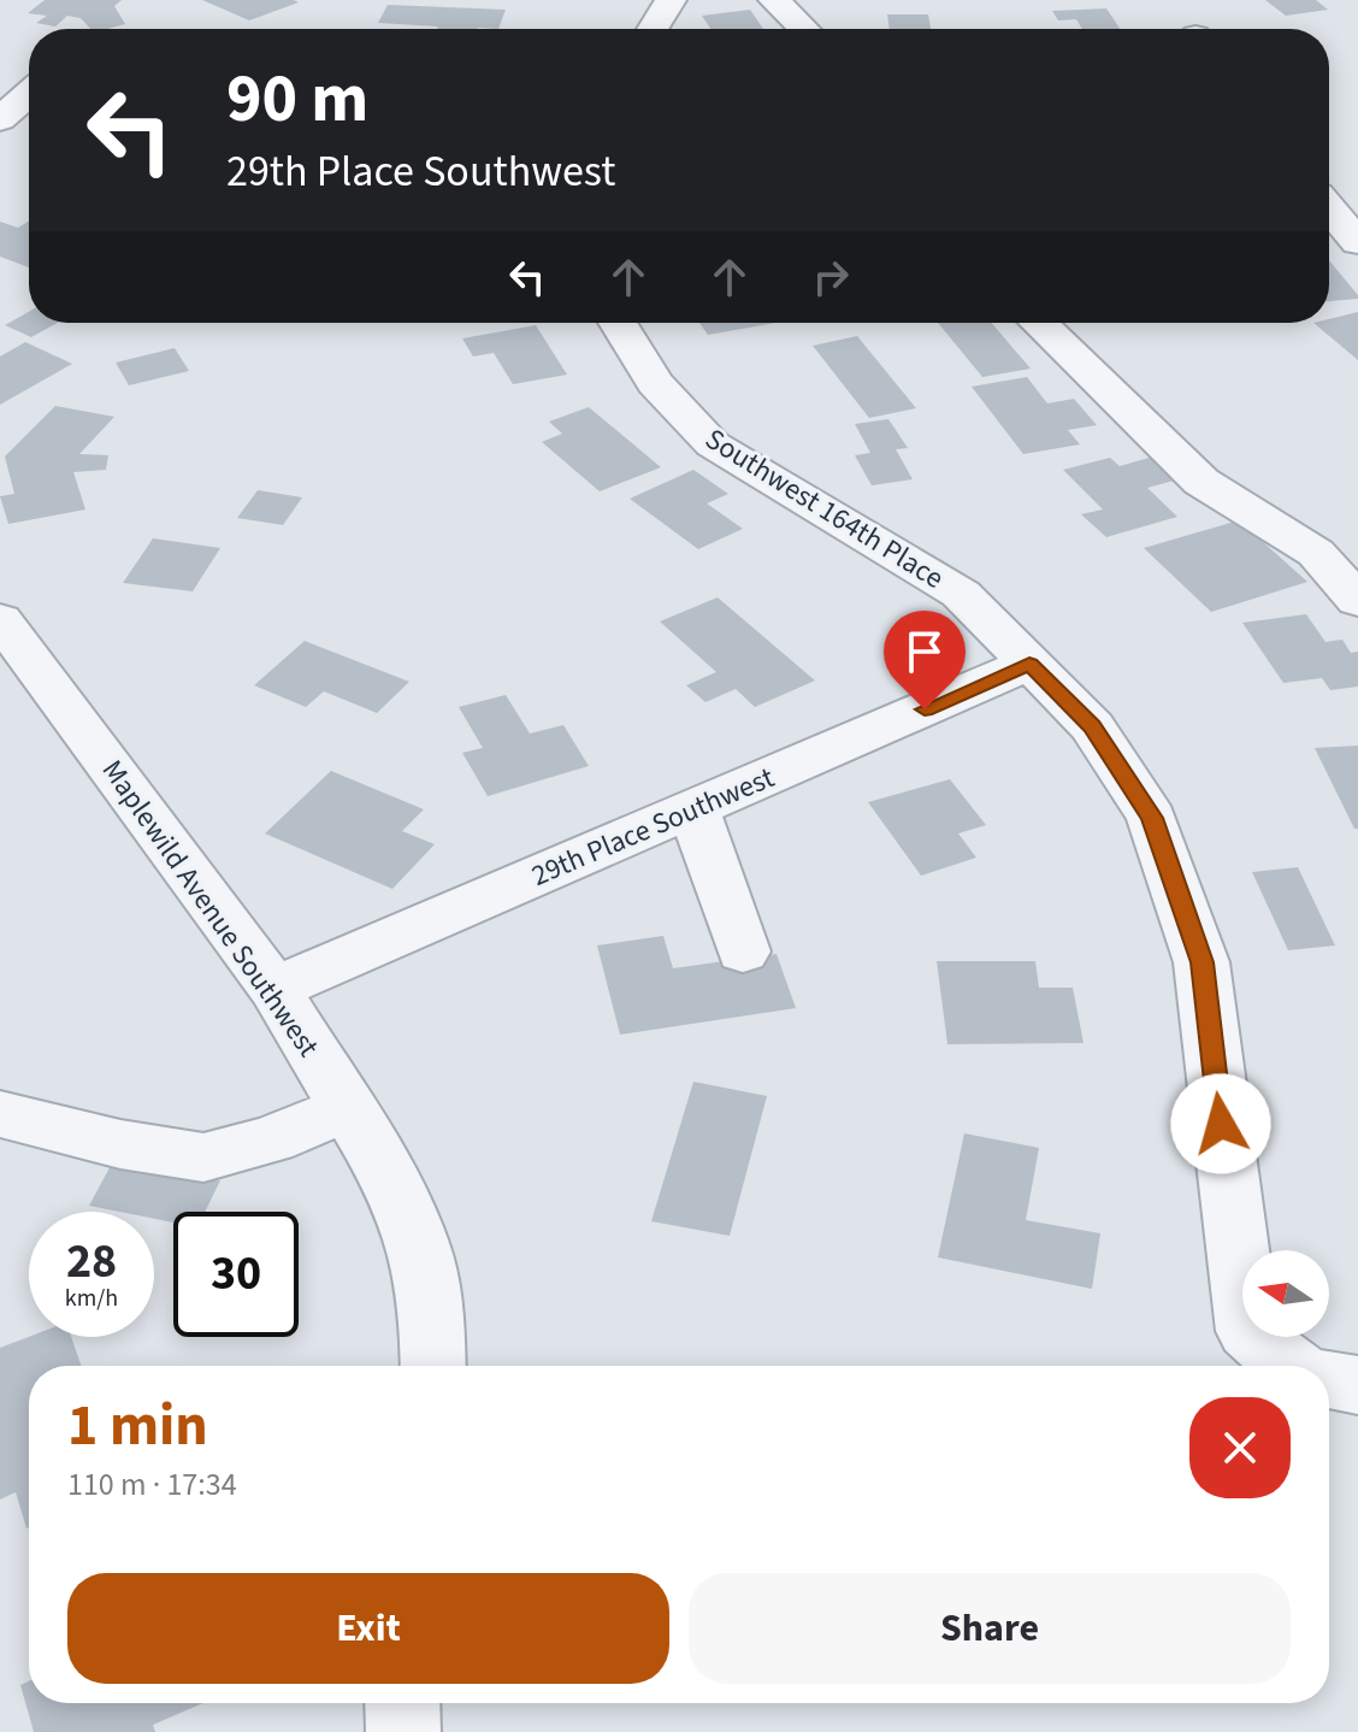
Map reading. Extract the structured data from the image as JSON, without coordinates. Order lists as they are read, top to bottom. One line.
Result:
{"streets":{"street":["Southwest 164th Place","29th Place Southwest","Maplewild Avenue Southwest"]},"crossings":[["Southwest 164th Place","29th Place Southwest"],["29th Place Southwest","Maplewild Avenue Southwest"]],"north":"left","page":{"turn":["90 m","29th Place Southwest"],"speed":"28 km/h","limit":"30","heading":["1 min","110 m · 17:34"],"buttons":["Exit","Share"]}}
